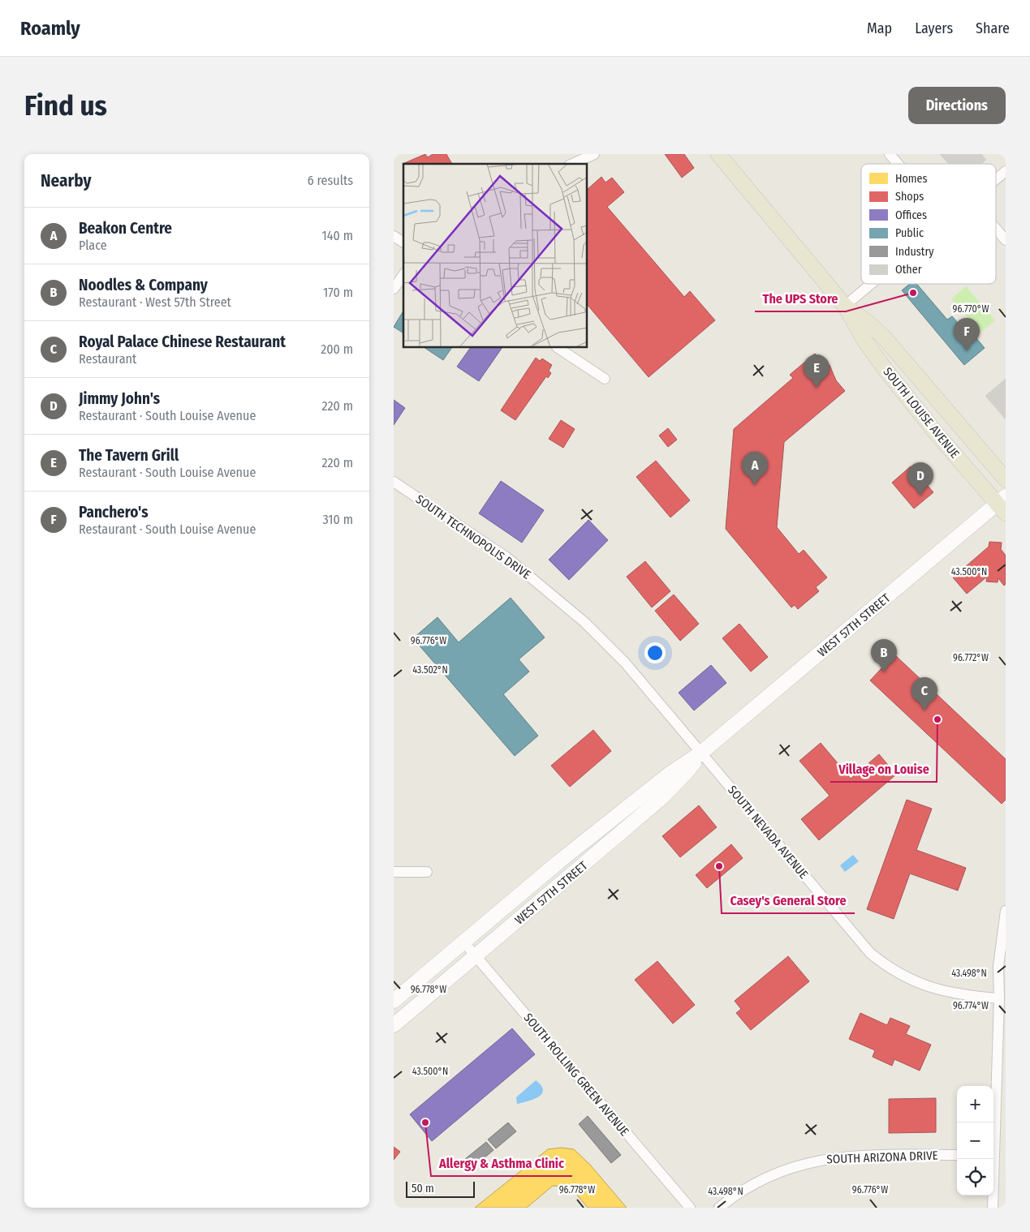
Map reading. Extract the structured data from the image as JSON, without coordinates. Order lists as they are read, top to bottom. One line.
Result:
{"streets":{"main road":["SOUTH LOUISE AVENUE","WEST 57TH STREET"],"street":["SOUTH TECHNOPOLIS DRIVE","SOUTH NEVADA AVENUE","SOUTH ROLLING GREEN AVENUE","SOUTH ARIZONA DRIVE"]},"crossings":[["SOUTH LOUISE AVENUE","WEST 57TH STREET"],["SOUTH TECHNOPOLIS DRIVE","WEST 57TH STREET"],["SOUTH TECHNOPOLIS DRIVE","SOUTH NEVADA AVENUE"],["WEST 57TH STREET","SOUTH NEVADA AVENUE"],["WEST 57TH STREET","SOUTH ROLLING GREEN AVENUE"]],"places":["The UPS Store","Village on Louise","Casey's General Store","Allergy & Asthma Clinic"],"legend":["Homes","Shops","Offices","Public","Industry","Other"],"scale_bar":"50 m","page":{"header":"Roamly","nav":["Map","Layers","Share"],"buttons":"Directions","title":"Find us","heading":["Nearby","6 results"],"list":[{"mark":"A","name":"Beakon Centre","note":"Place","value":"140 m"},{"mark":"B","name":"Noodles & Company","note":"Restaurant · West 57th Street","value":"170 m"},{"mark":"C","name":"Royal Palace Chinese Restaurant","note":"Restaurant","value":"200 m"},{"mark":"D","name":"Jimmy John's","note":"Restaurant · South Louise Avenue","value":"220 m"},{"mark":"E","name":"The Tavern Grill","note":"Restaurant · South Louise Avenue","value":"220 m"},{"mark":"F","name":"Panchero's","note":"Restaurant · South Louise Avenue","value":"310 m"}],"pins":["F","E","A","D","B","C"],"map_buttons":["+","−"],"scale":"50 m"},"coordinates":["96.770°W","43.500°N","96.776°W","96.772°W","43.502°N","43.498°N","96.778°W","96.774°W"]}
